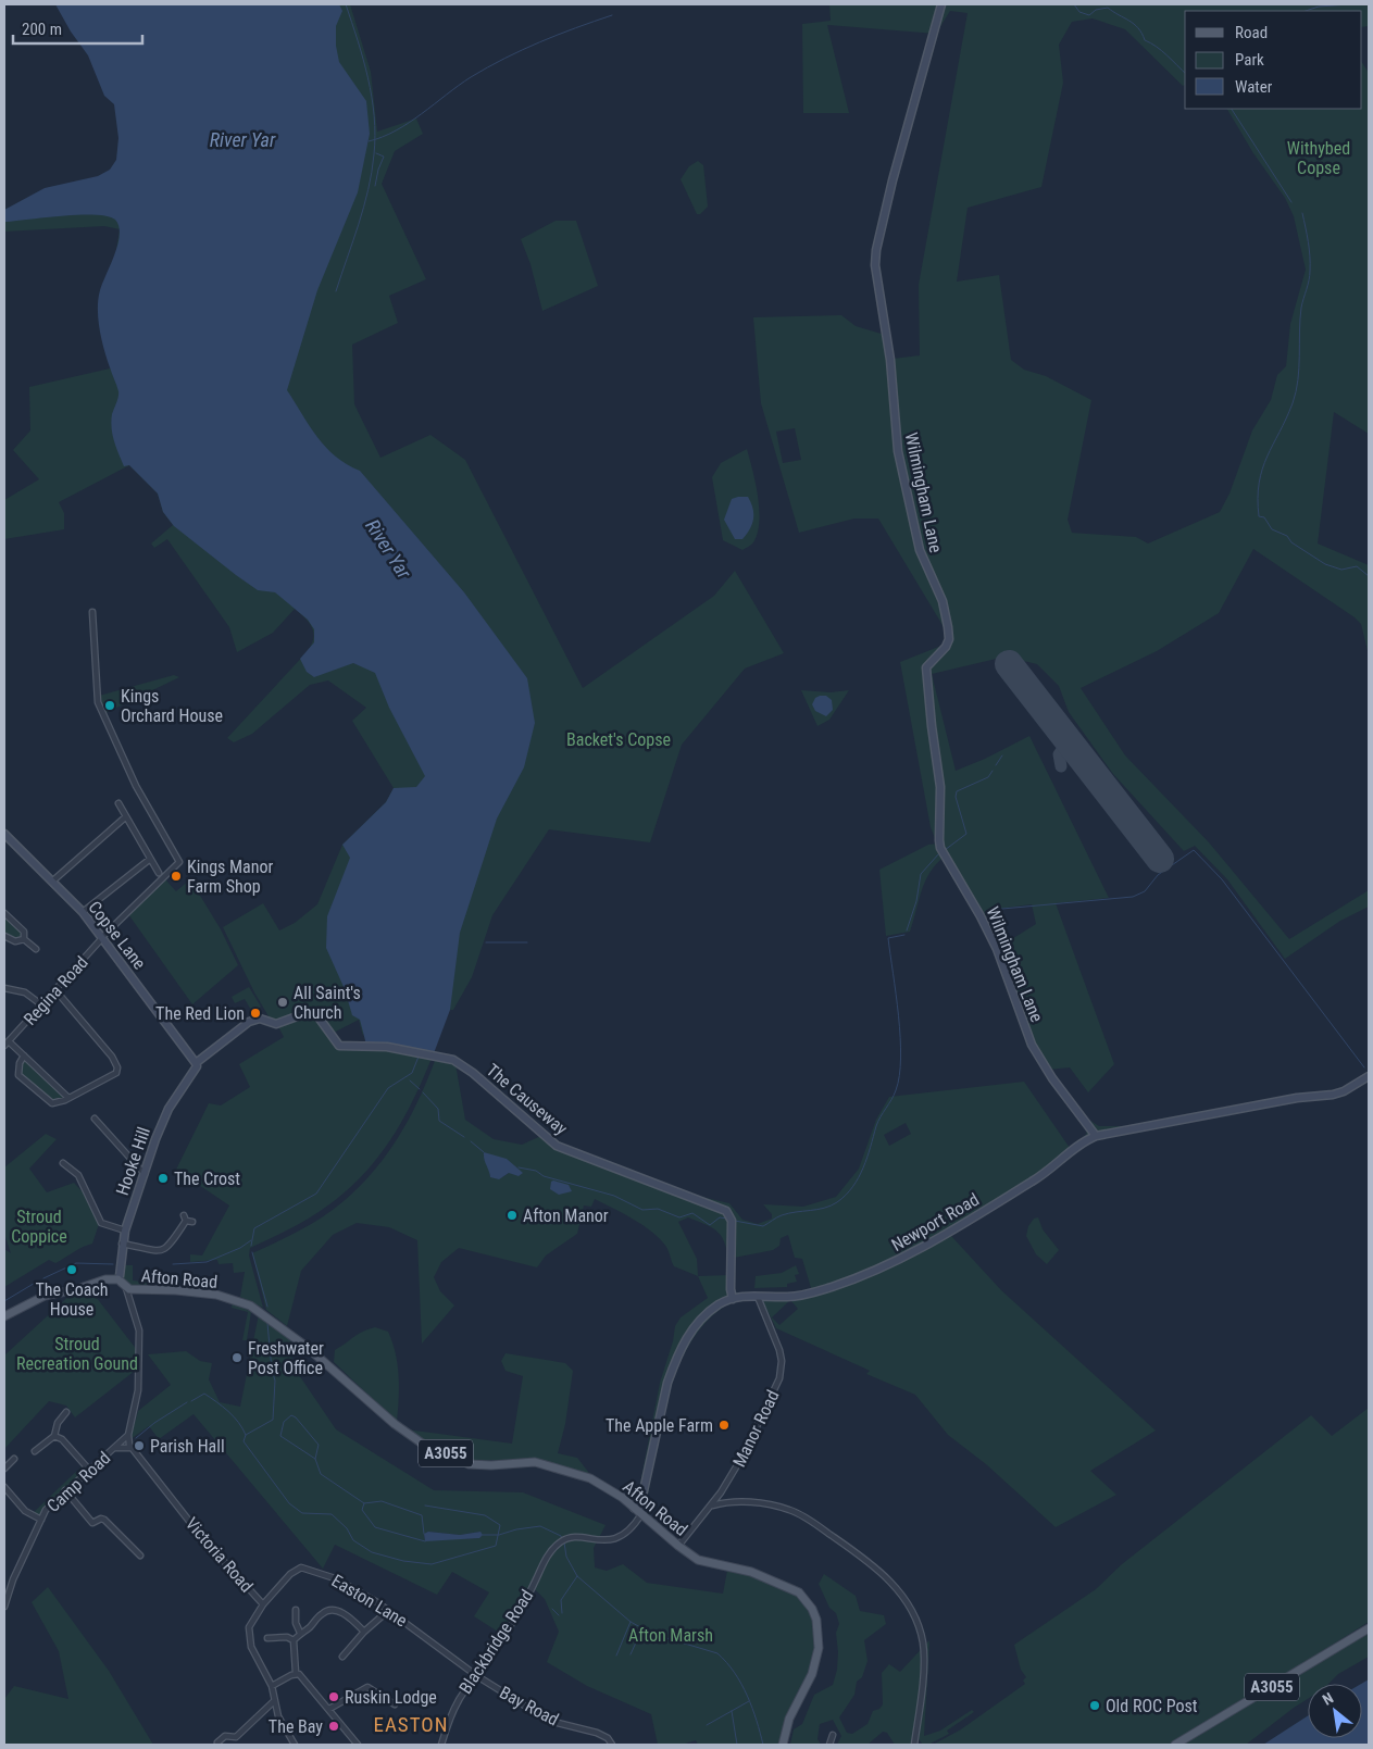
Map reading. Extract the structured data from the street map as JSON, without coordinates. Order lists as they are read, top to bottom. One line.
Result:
{"streets":{"main road":["Afton Road","A3055"],"street":["Wilmingham Lane","Copse Lane","Regina Road","The Causeway","Hooke Hill","Newport Road","Manor Road","Camp Road","Victoria Road","Easton Lane","Blackbridge Road","Bay Road"]},"crossings":[["Wilmingham Lane","Newport Road"],["Copse Lane","Regina Road"],["Copse Lane","The Causeway"],["Copse Lane","Hooke Hill"],["The Causeway","Hooke Hill"],["The Causeway","Newport Road"],["Hooke Hill","Afton Road"],["Hooke Hill","A3055"],["Newport Road","Afton Road"],["Newport Road","Manor Road"],["Afton Road","Manor Road"],["Afton Road","A3055"],["Afton Road","Blackbridge Road"],["Camp Road","Victoria Road"],["Victoria Road","Easton Lane"],["Easton Lane","Blackbridge Road"],["Easton Lane","Bay Road"],["Blackbridge Road","Bay Road"]],"districts":["EASTON"],"water":["River Yar"],"parks":["Withybed Copse","Backet's Copse","Stroud Coppice","Stroud Recreation Gound","Afton Marsh"],"places":["Kings Orchard House","Kings Manor Farm Shop","All Saint's Church","The Red Lion","The Crost","Afton Manor","The Coach House","Freshwater Post Office","The Apple Farm","Parish Hall","Ruskin Lodge","Old ROC Post","The Bay"],"legend":["Road","Park","Water"],"scale_bar":"200 m","north":"top left"}
